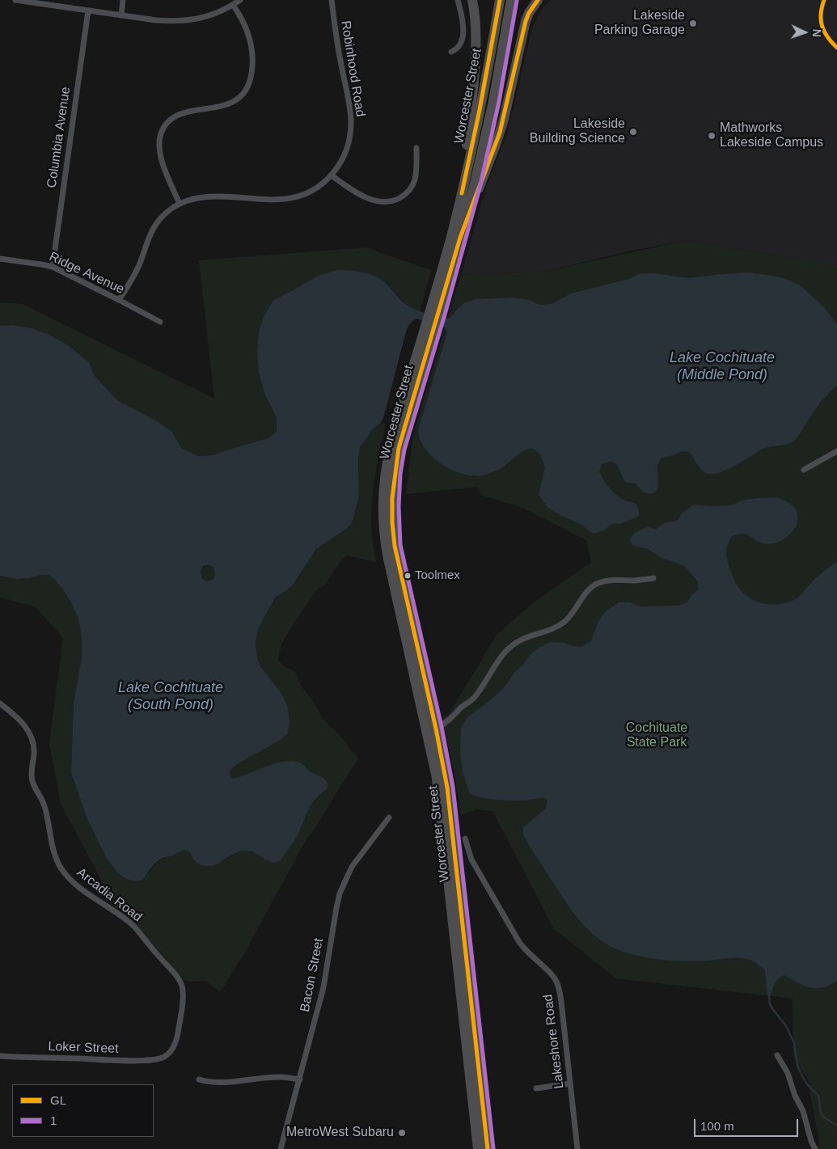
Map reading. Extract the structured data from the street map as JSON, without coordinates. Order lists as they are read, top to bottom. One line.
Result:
{"streets":{"highway":["Worcester Street"],"street":["Robinhood Road","Columbia Avenue","Ridge Avenue","Arcadia Road","Bacon Street","Lakeshore Road","Loker Street"]},"crossings":[["Robinhood Road","Ridge Avenue"],["Columbia Avenue","Ridge Avenue"],["Arcadia Road","Loker Street"]],"water":["Lake Cochituate (Middle Pond)","Lake Cochituate (South Pond)"],"parks":["Cochituate State Park"],"places":["Lakeside Parking Garage","Lakeside Building Science","Mathworks Lakeside Campus","Toolmex","MetroWest Subaru"],"lines":["transit line GL","transit line 1"],"legend":["GL","1"],"scale_bar":"100 m","north":"right"}
